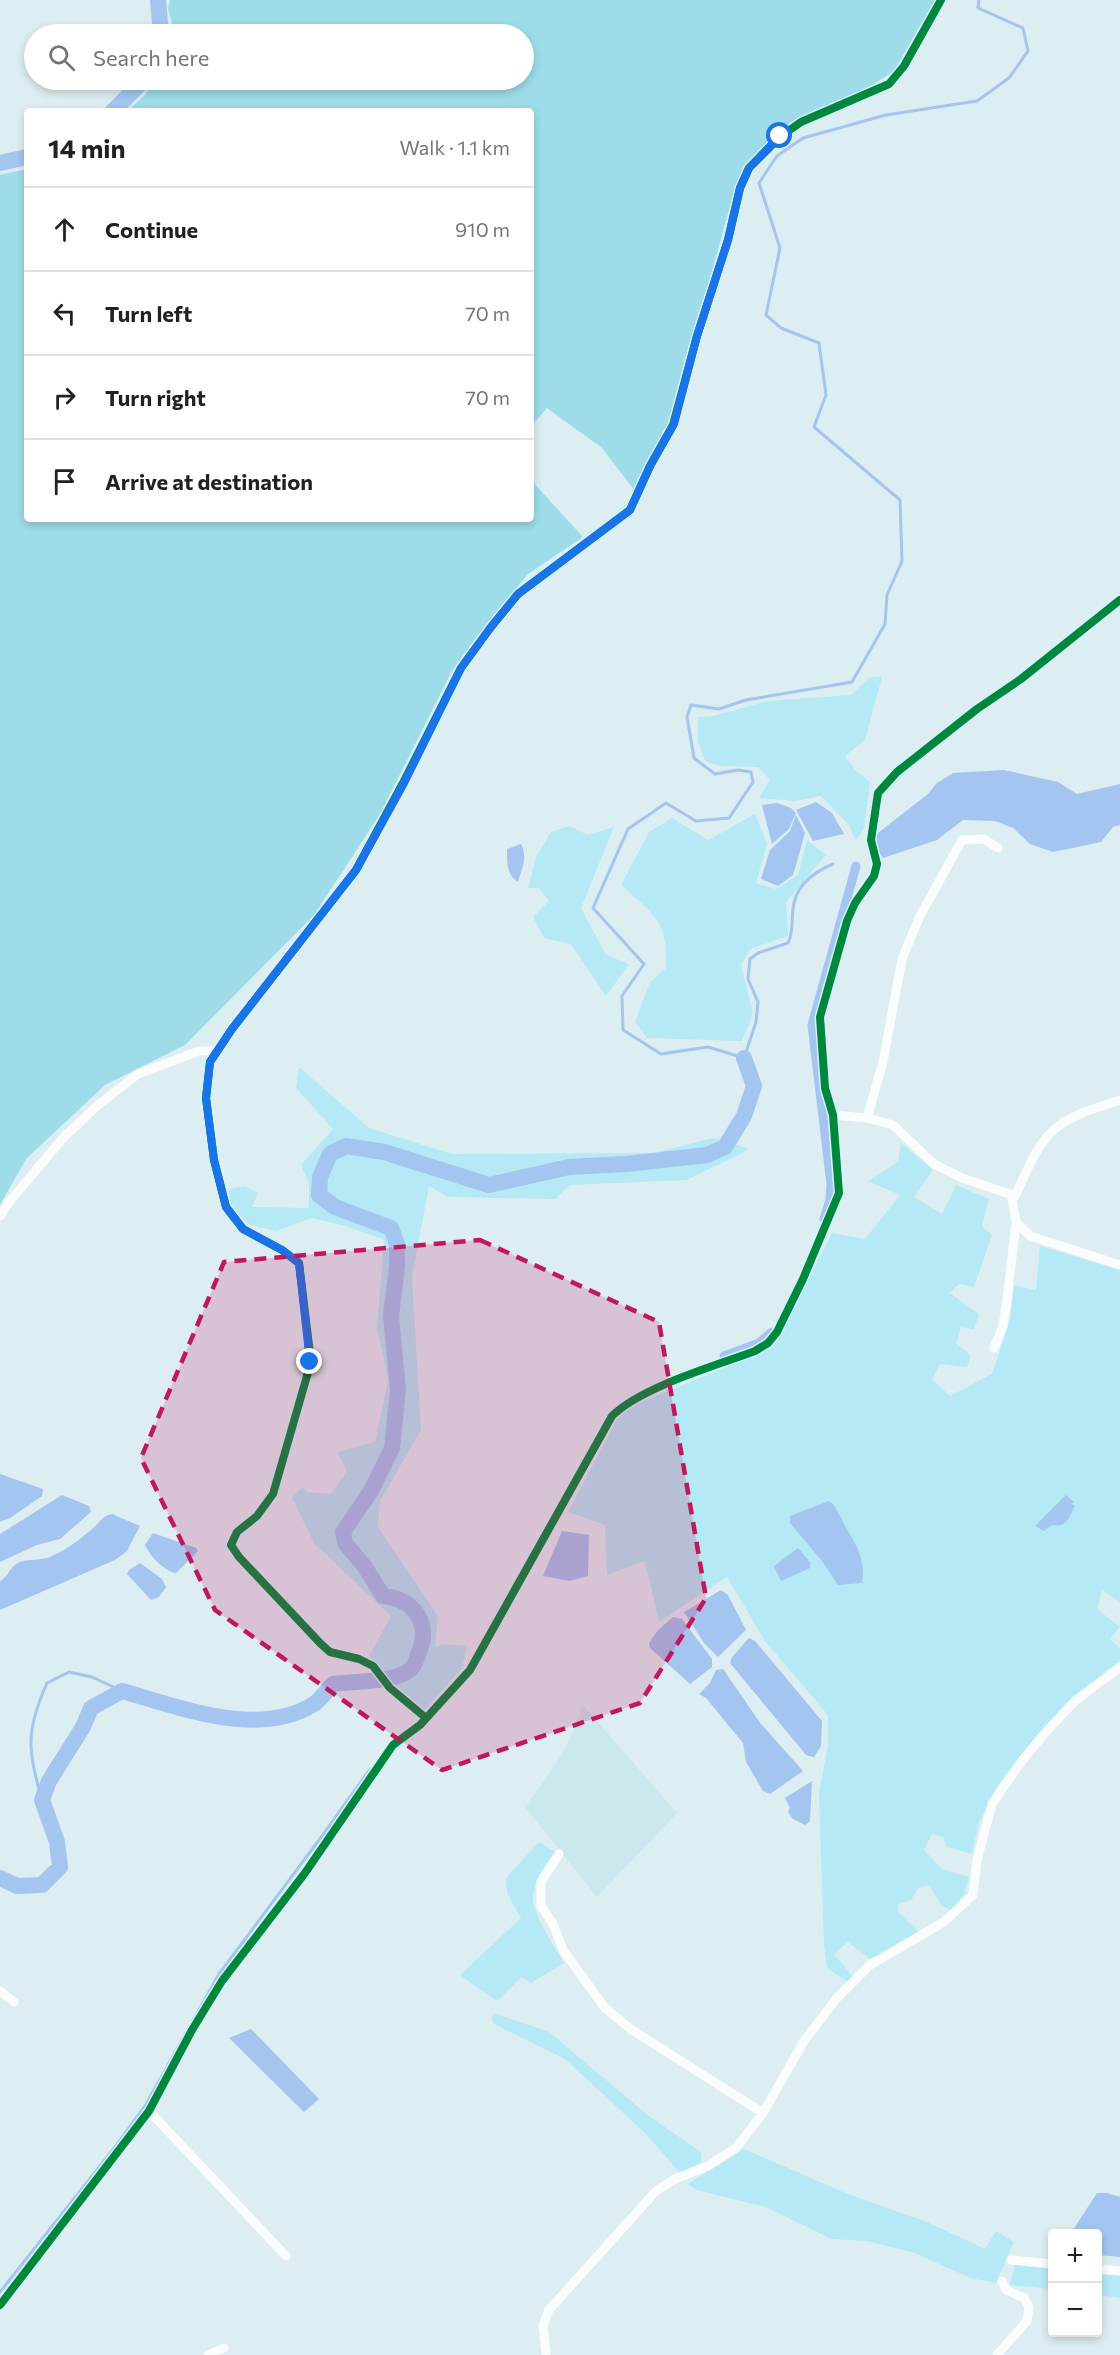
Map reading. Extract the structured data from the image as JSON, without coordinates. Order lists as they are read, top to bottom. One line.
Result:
{"page":{"search":"Search here","heading":["14 min","Walk · 1.1 km"],"list":[["Continue","910 m"],["Turn left","70 m"],["Turn right","70 m"],"Arrive at destination"],"map_buttons":["+","−"]}}
